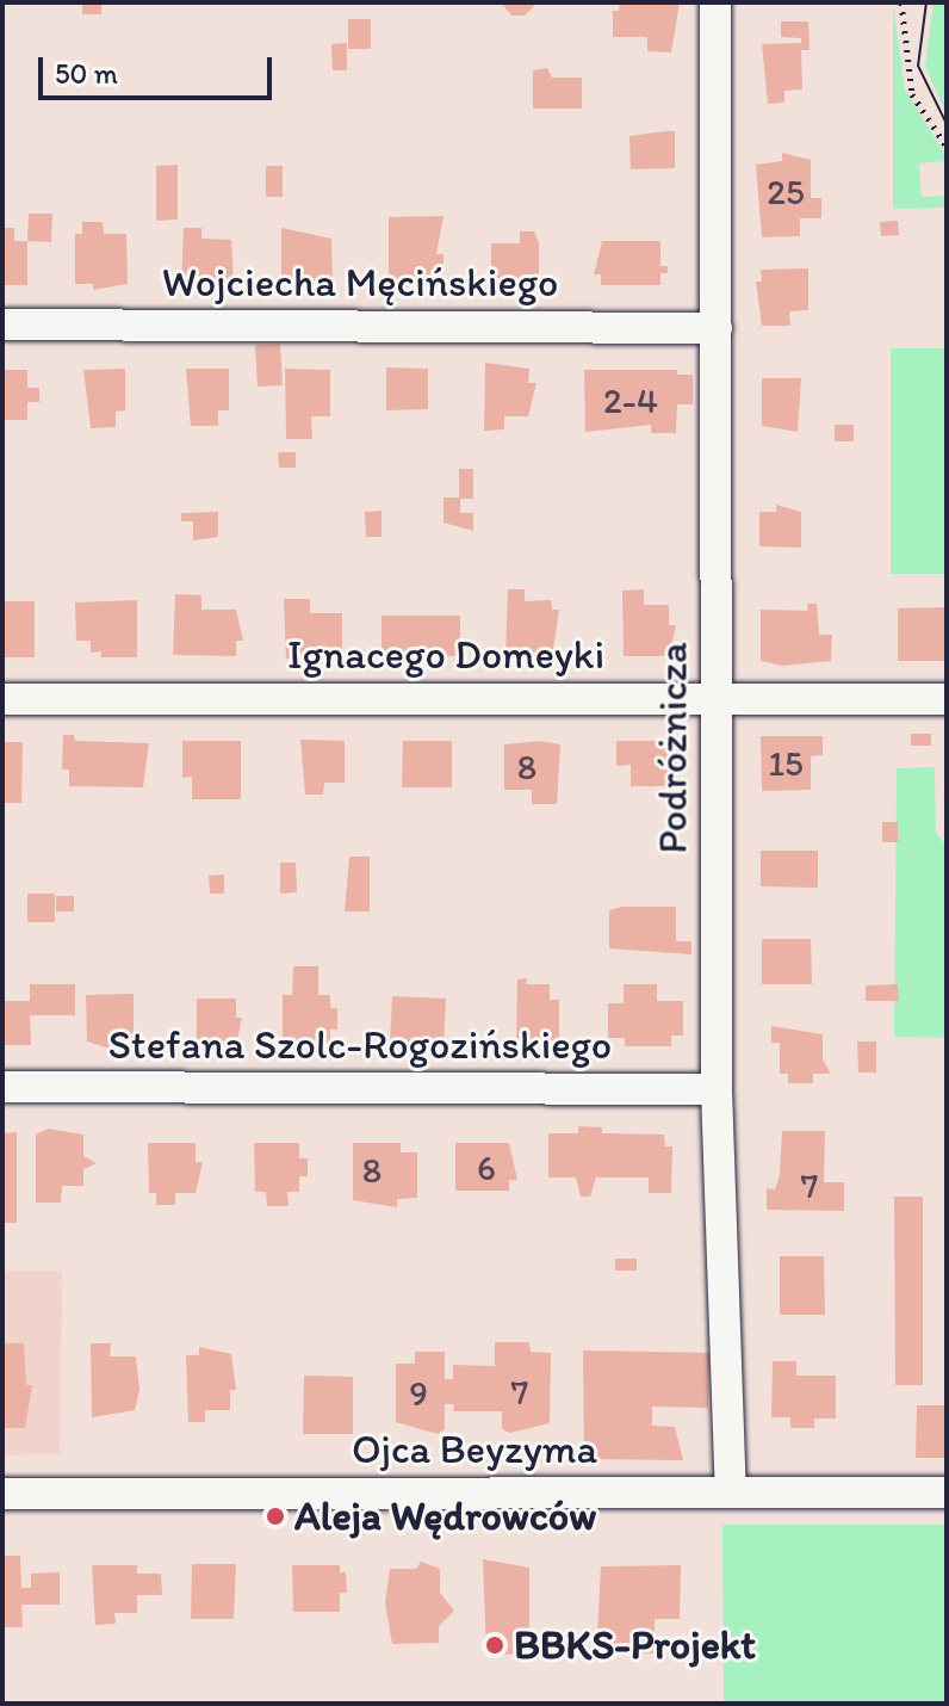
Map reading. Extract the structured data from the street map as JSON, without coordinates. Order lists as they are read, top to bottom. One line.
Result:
{"streets":{"street":["Wojciecha Męcińskiego","Ignacego Domeyki","Podróżnicza","Stefana Szolc-Rogozińskiego","Ojca Beyzyma"]},"crossings":[["Wojciecha Męcińskiego","Podróżnicza"],["Ignacego Domeyki","Podróżnicza"],["Podróżnicza","Stefana Szolc-Rogozińskiego"],["Podróżnicza","Ojca Beyzyma"]],"places":["Aleja Wędrowców","BBKS-Projekt"],"house_numbers":["25","2-4","15","8","6","8","7","7","9"],"scale_bar":"50 m"}
